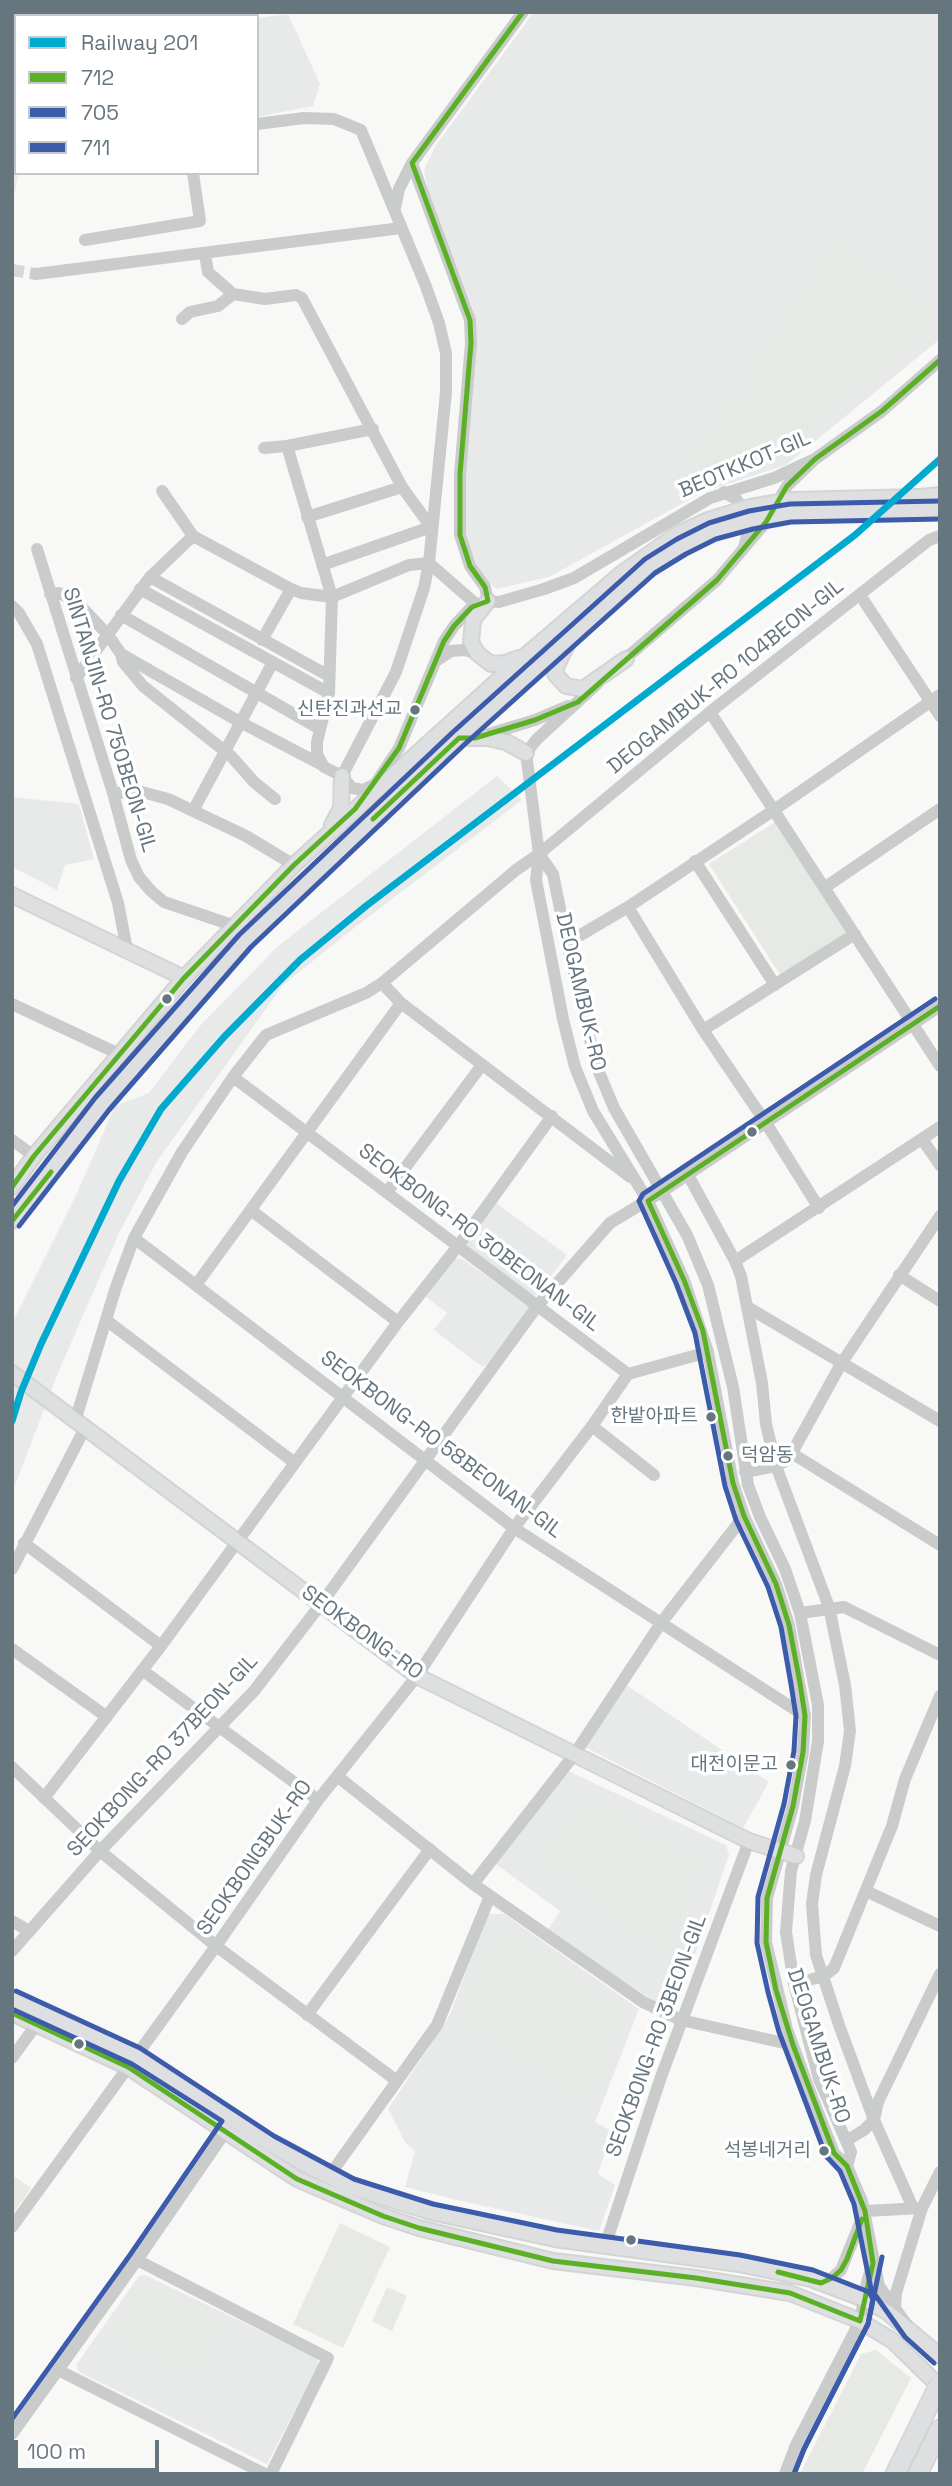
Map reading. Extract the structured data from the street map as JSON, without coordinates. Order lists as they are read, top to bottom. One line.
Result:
{"streets":{"main road":["SEOKBONG-RO"],"street":["BEOTKKOT-GIL","DEOGAMBUK-RO 104BEON-GIL","SINTANJIN-RO 750BEON-GIL","DEOGAMBUK-RO","SEOKBONG-RO 30BEONAN-GIL","SEOKBONG-RO 58BEONAN-GIL","SEOKBONG-RO 37BEON-GIL","SEOKBONGBUK-RO","SEOKBONG-RO 3BEON-GIL"]},"crossings":[["DEOGAMBUK-RO 104BEON-GIL","DEOGAMBUK-RO"],["DEOGAMBUK-RO 104BEON-GIL","SEOKBONG-RO 30BEONAN-GIL"],["DEOGAMBUK-RO 104BEON-GIL","SEOKBONG-RO 58BEONAN-GIL"],["DEOGAMBUK-RO 104BEON-GIL","SEOKBONG-RO"],["DEOGAMBUK-RO","SEOKBONG-RO 58BEONAN-GIL"],["DEOGAMBUK-RO","SEOKBONG-RO"],["DEOGAMBUK-RO","SEOKBONG-RO 37BEON-GIL"],["SEOKBONG-RO 30BEONAN-GIL","SEOKBONG-RO 37BEON-GIL"],["SEOKBONG-RO 30BEONAN-GIL","SEOKBONGBUK-RO"],["SEOKBONG-RO 58BEONAN-GIL","SEOKBONG-RO 37BEON-GIL"],["SEOKBONG-RO 58BEONAN-GIL","SEOKBONGBUK-RO"],["SEOKBONG-RO","SEOKBONG-RO 37BEON-GIL"],["SEOKBONG-RO","SEOKBONGBUK-RO"],["SEOKBONG-RO","SEOKBONG-RO 3BEON-GIL"]],"places":["신탄진과선교","한밭아파트","덕암동","대전이문고","석봉네거리"],"lines":["transit line 712","rail line 201","transit line 711","transit line 705"],"legend":["Railway 201","712","705","711"],"scale_bar":"100 m"}
